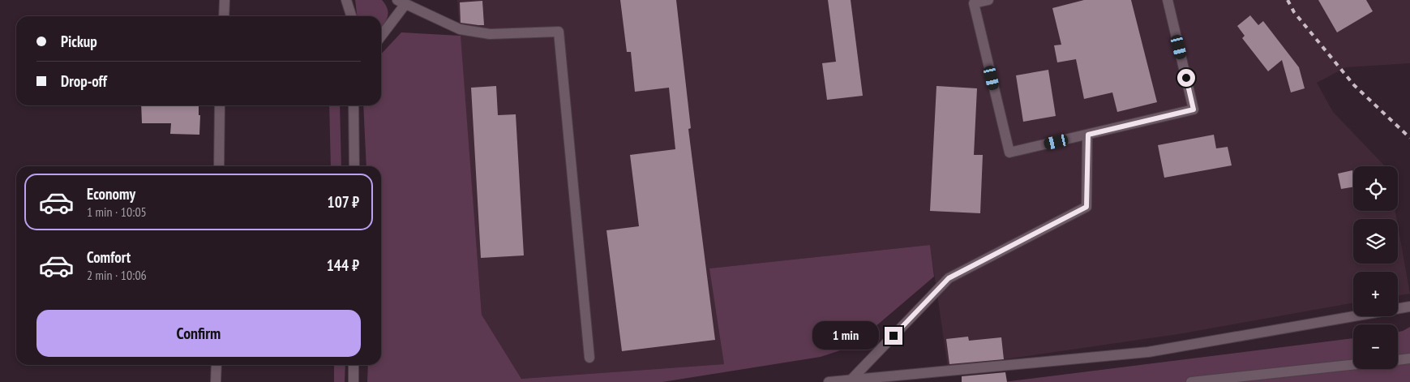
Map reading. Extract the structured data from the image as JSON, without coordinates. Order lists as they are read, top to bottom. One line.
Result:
{"page":{"banner":["Pickup","Drop-off"],"map_buttons":["+","−"],"list":[{"name":"Economy","note":"1 min · 10:05","value":"107 ₽"},{"name":"Comfort","note":"2 min · 10:06","value":"144 ₽"}],"buttons":"Confirm","bubble":"1 min"}}
